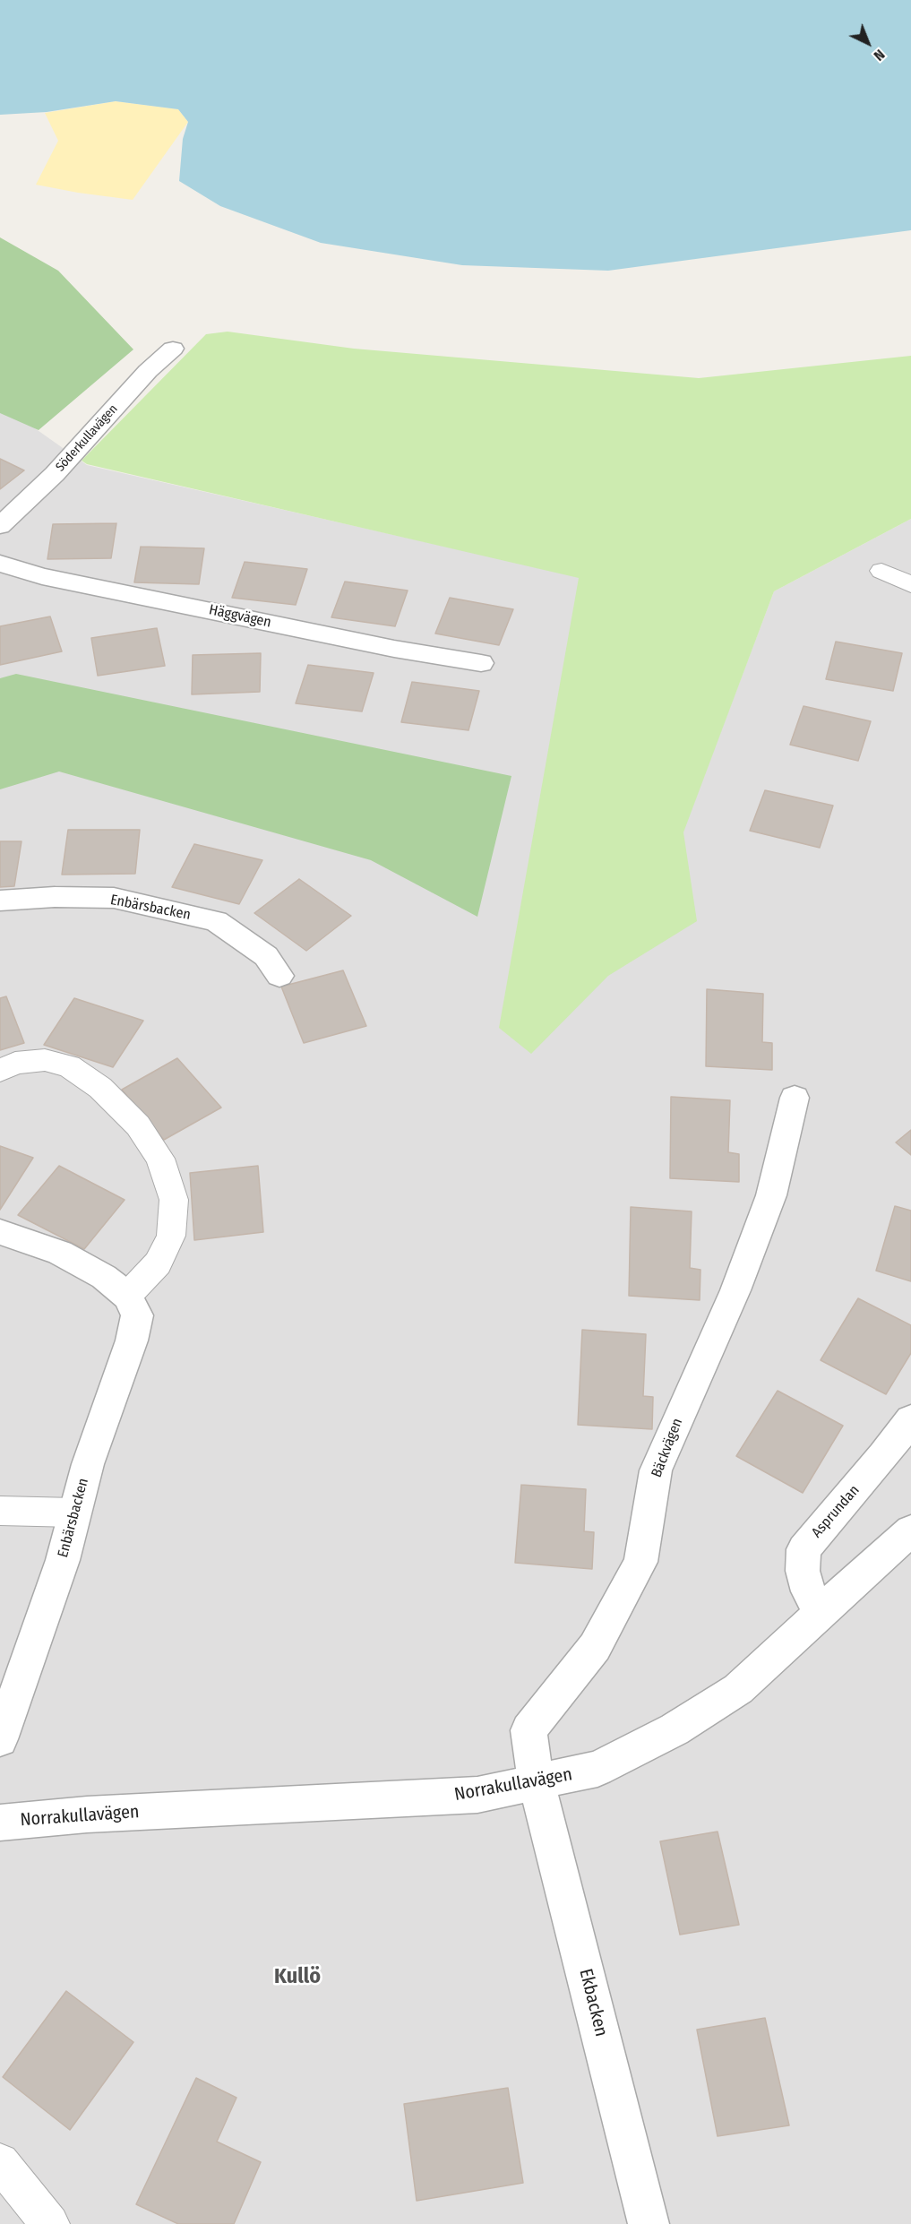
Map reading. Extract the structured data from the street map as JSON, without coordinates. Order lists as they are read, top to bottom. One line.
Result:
{"streets":{"street":["Söderkullavägen","Häggvägen","Enbärsbacken","Bäckvägen","Asprundan","Norrakullavägen","Ekbacken"]},"crossings":[["Bäckvägen","Norrakullavägen"],["Bäckvägen","Ekbacken"],["Asprundan","Norrakullavägen"],["Norrakullavägen","Ekbacken"]],"districts":["Kullö"],"north":"bottom right"}
